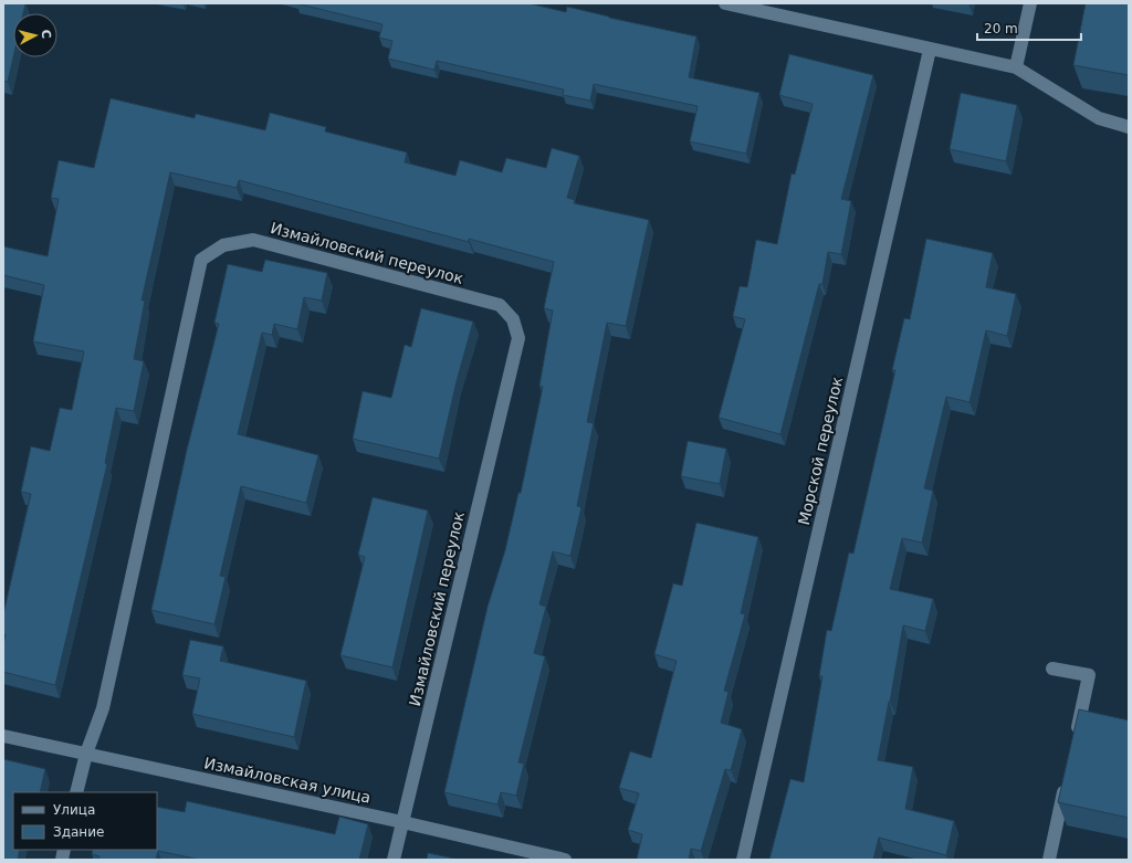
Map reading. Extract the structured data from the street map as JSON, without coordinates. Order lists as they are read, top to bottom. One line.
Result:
{"streets":{"street":["Измайловский переулок","Морской переулок","Измайловская улица"]},"crossings":[["Измайловский переулок","Измайловская улица"]],"legend":["Улица","Здание"],"scale_bar":"20 m","north":"right"}
